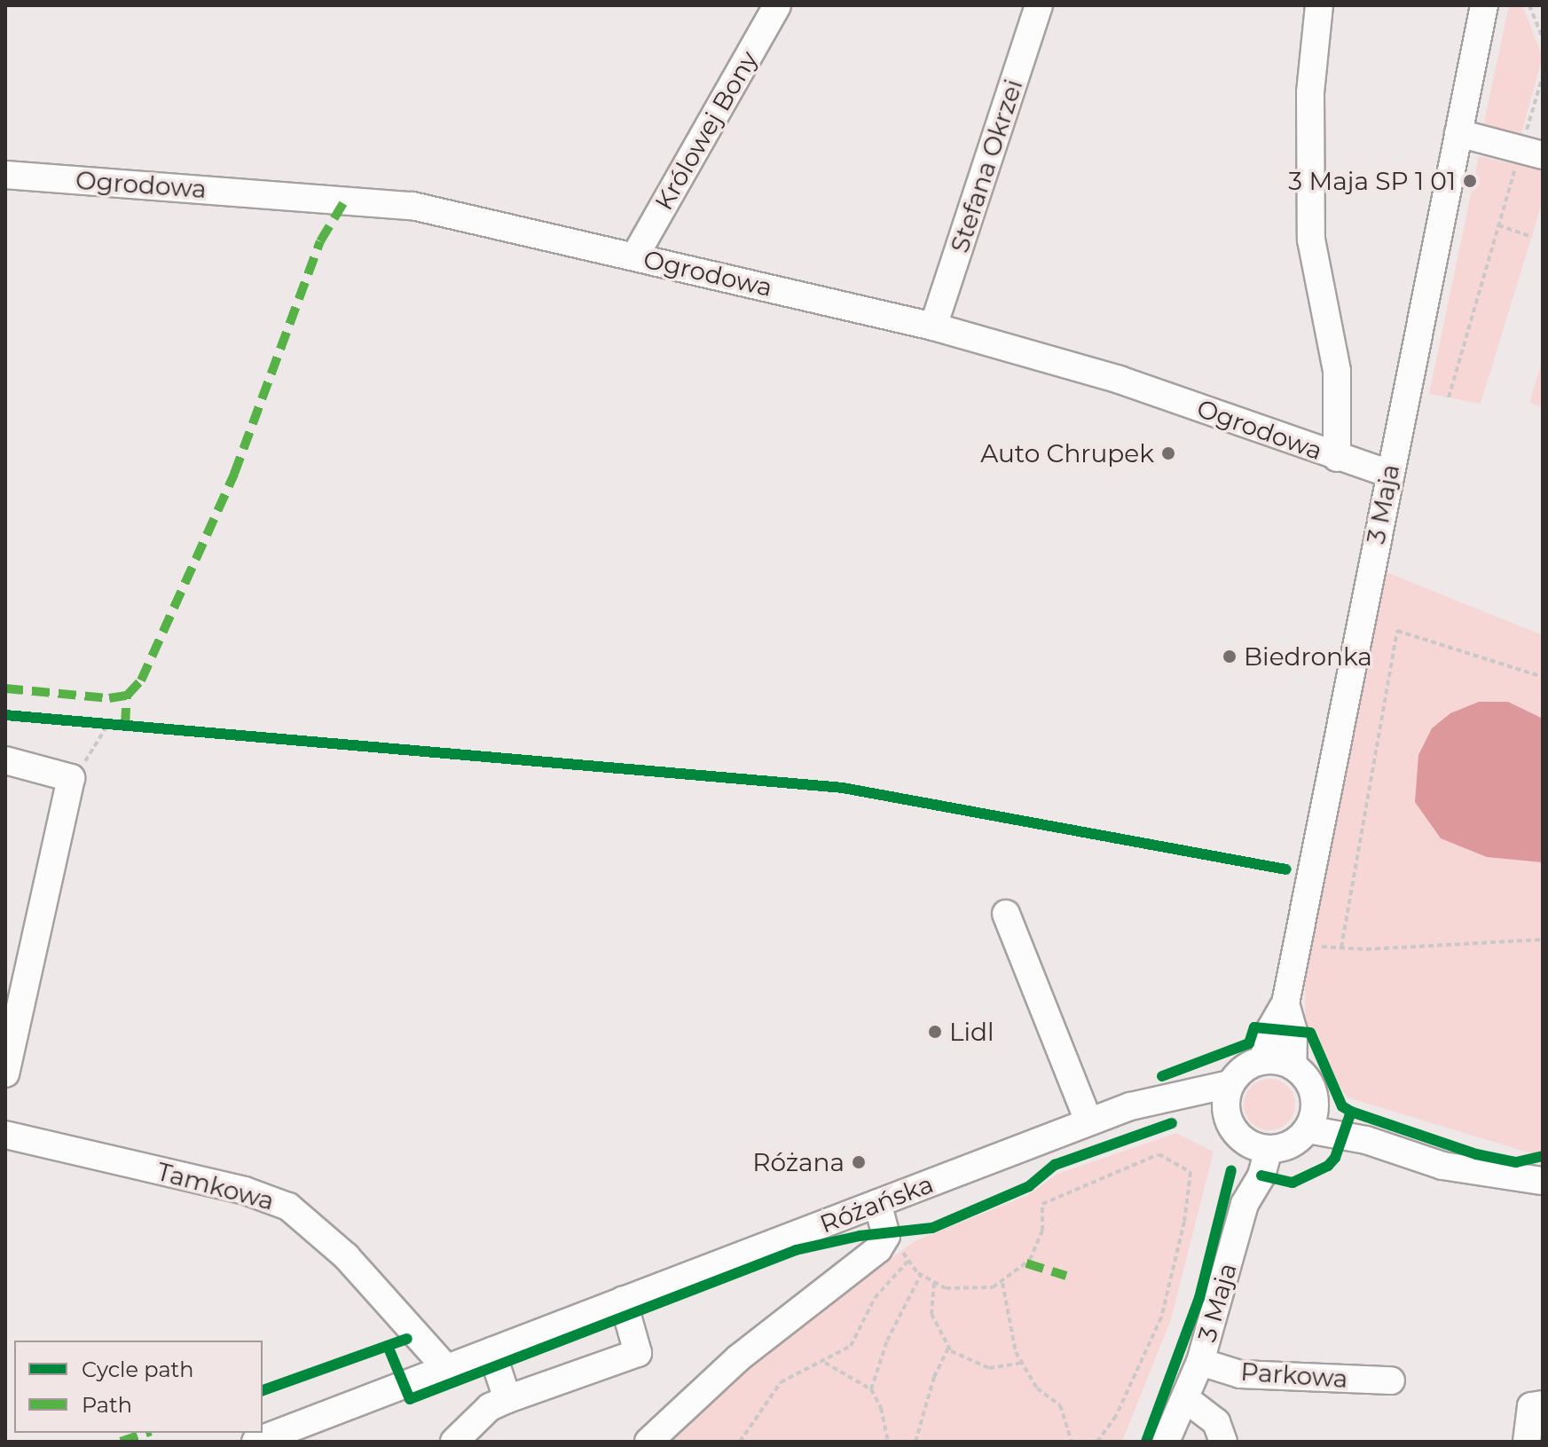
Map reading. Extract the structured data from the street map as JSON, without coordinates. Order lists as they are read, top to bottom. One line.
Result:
{"streets":{"street":["Królowej Bony","Stefana Okrzei","Ogrodowa","3 Maja","Tamkowa","Różańska","Parkowa"]},"crossings":[["Królowej Bony","Ogrodowa"],["Stefana Okrzei","Ogrodowa"],["Ogrodowa","3 Maja"],["3 Maja","Różańska"],["3 Maja","Parkowa"],["Tamkowa","Różańska"]],"places":["3 Maja SP 1 01","Auto Chrupek","Biedronka","Lidl","Różana"],"legend":["Cycle path","Path"]}
